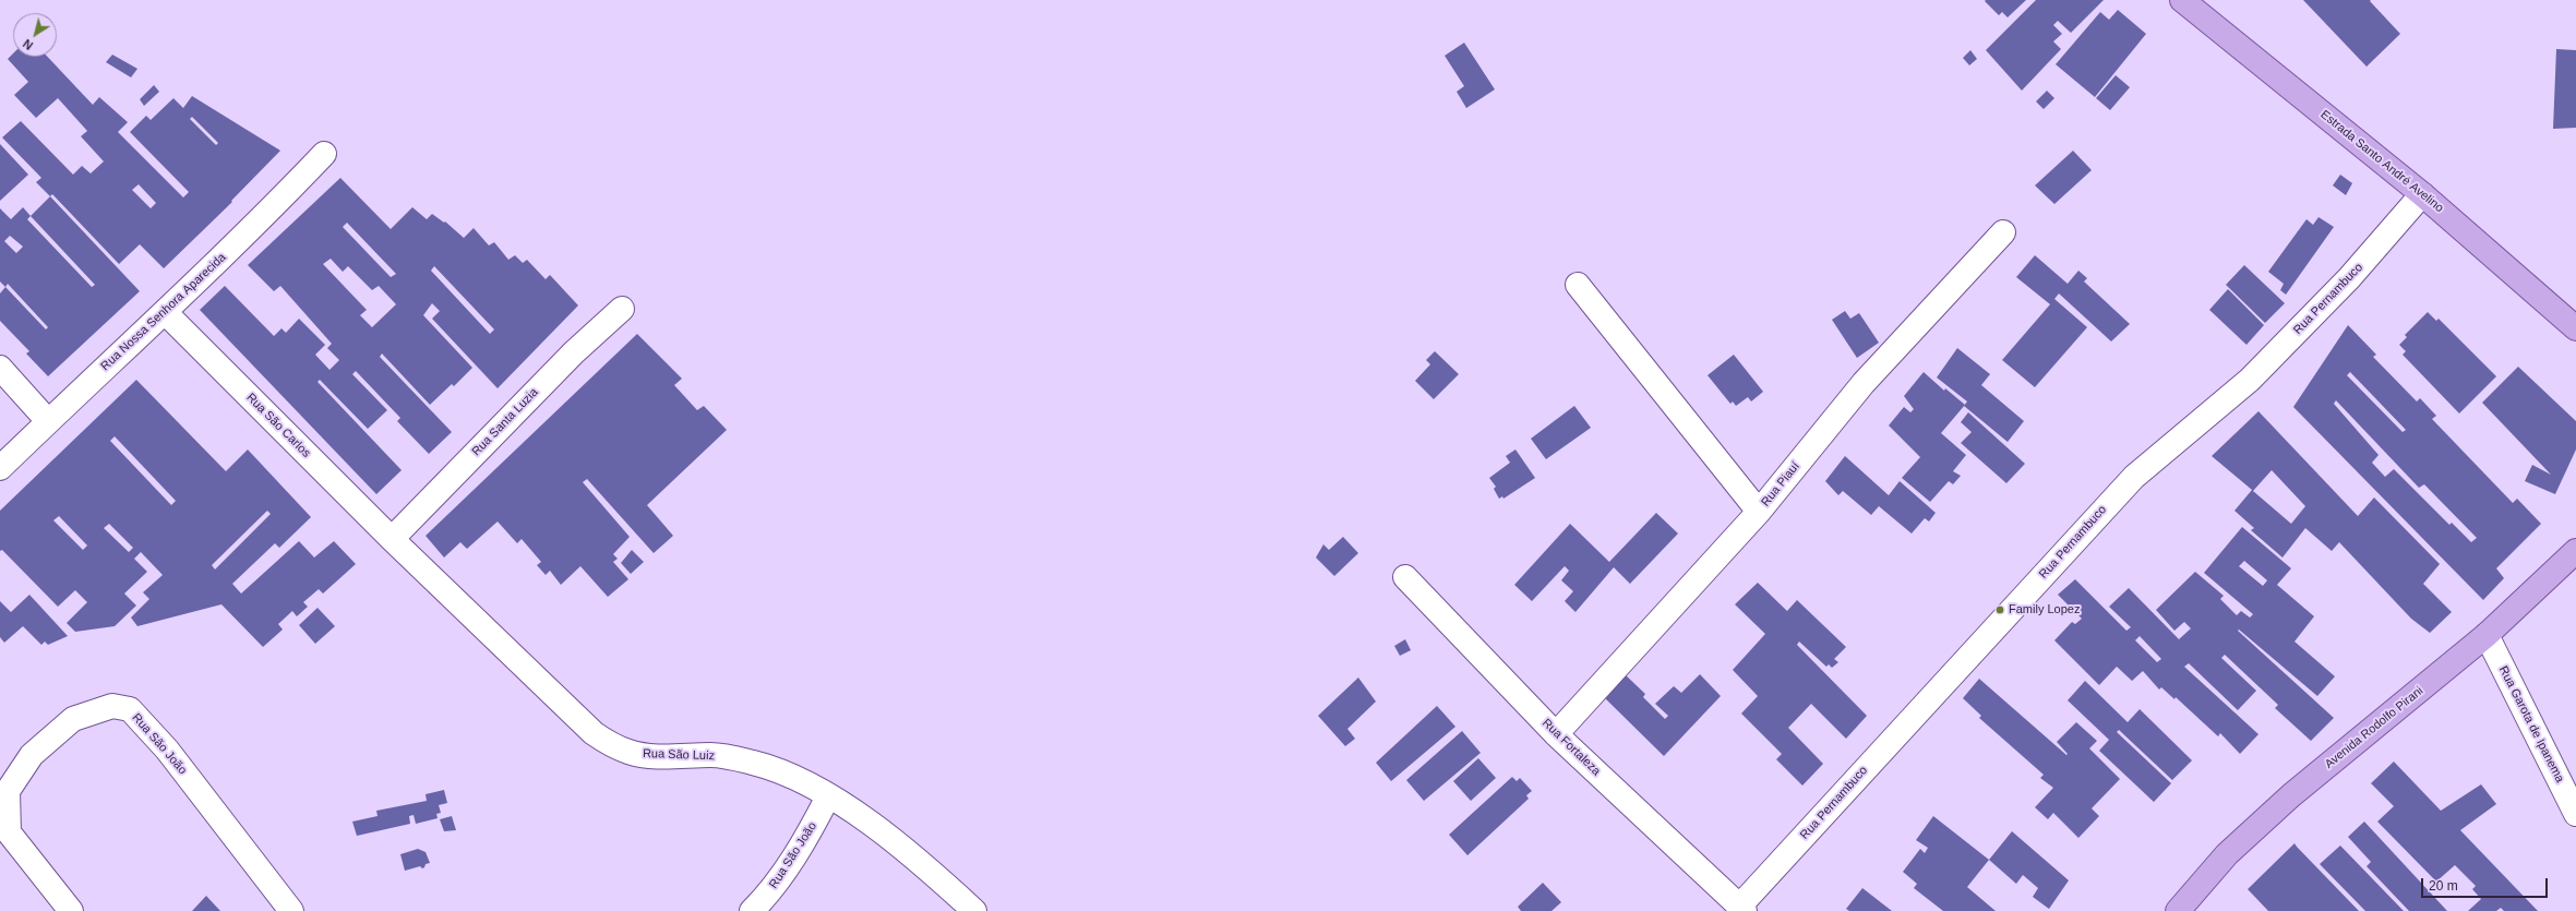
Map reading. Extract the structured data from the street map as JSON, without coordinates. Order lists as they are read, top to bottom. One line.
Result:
{"streets":{"main road":["Estrada Santo André Avelino","Avenida Rodolfo Pirani"],"street":["Rua Pernambuco","Rua Nossa Senhora Aparecida","Rua Santa Luzia","Rua São Carlos","Rua Piauí","Rua Garota de Ipanema","Rua São João","Rua Fortaleza","Rua São Luiz"]},"crossings":[["Estrada Santo André Avelino","Rua Pernambuco"],["Rua Pernambuco","Rua Fortaleza"],["Rua Nossa Senhora Aparecida","Rua São Carlos"],["Rua Santa Luzia","Rua São Carlos"],["Rua Santa Luzia","Rua São Luiz"],["Rua São Carlos","Rua São Luiz"],["Rua Piauí","Rua Fortaleza"],["Rua Garota de Ipanema","Avenida Rodolfo Pirani"],["Rua São João","Rua São Luiz"]],"places":["Family Lopez"],"scale_bar":"20 m","north":"bottom left"}
